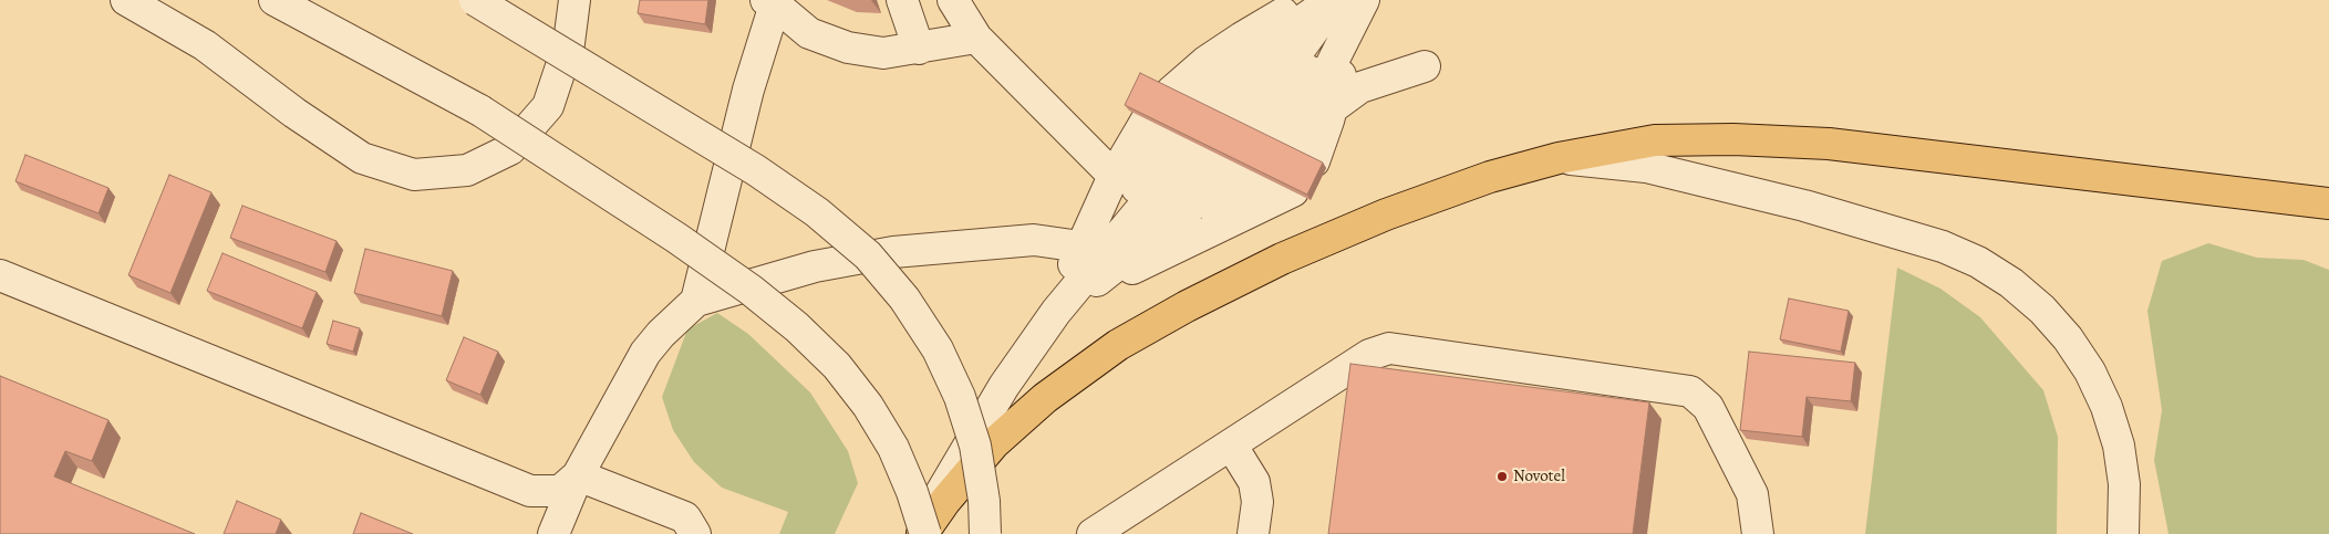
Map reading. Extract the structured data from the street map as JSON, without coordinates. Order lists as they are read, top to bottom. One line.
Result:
{"places":["Novotel"]}
